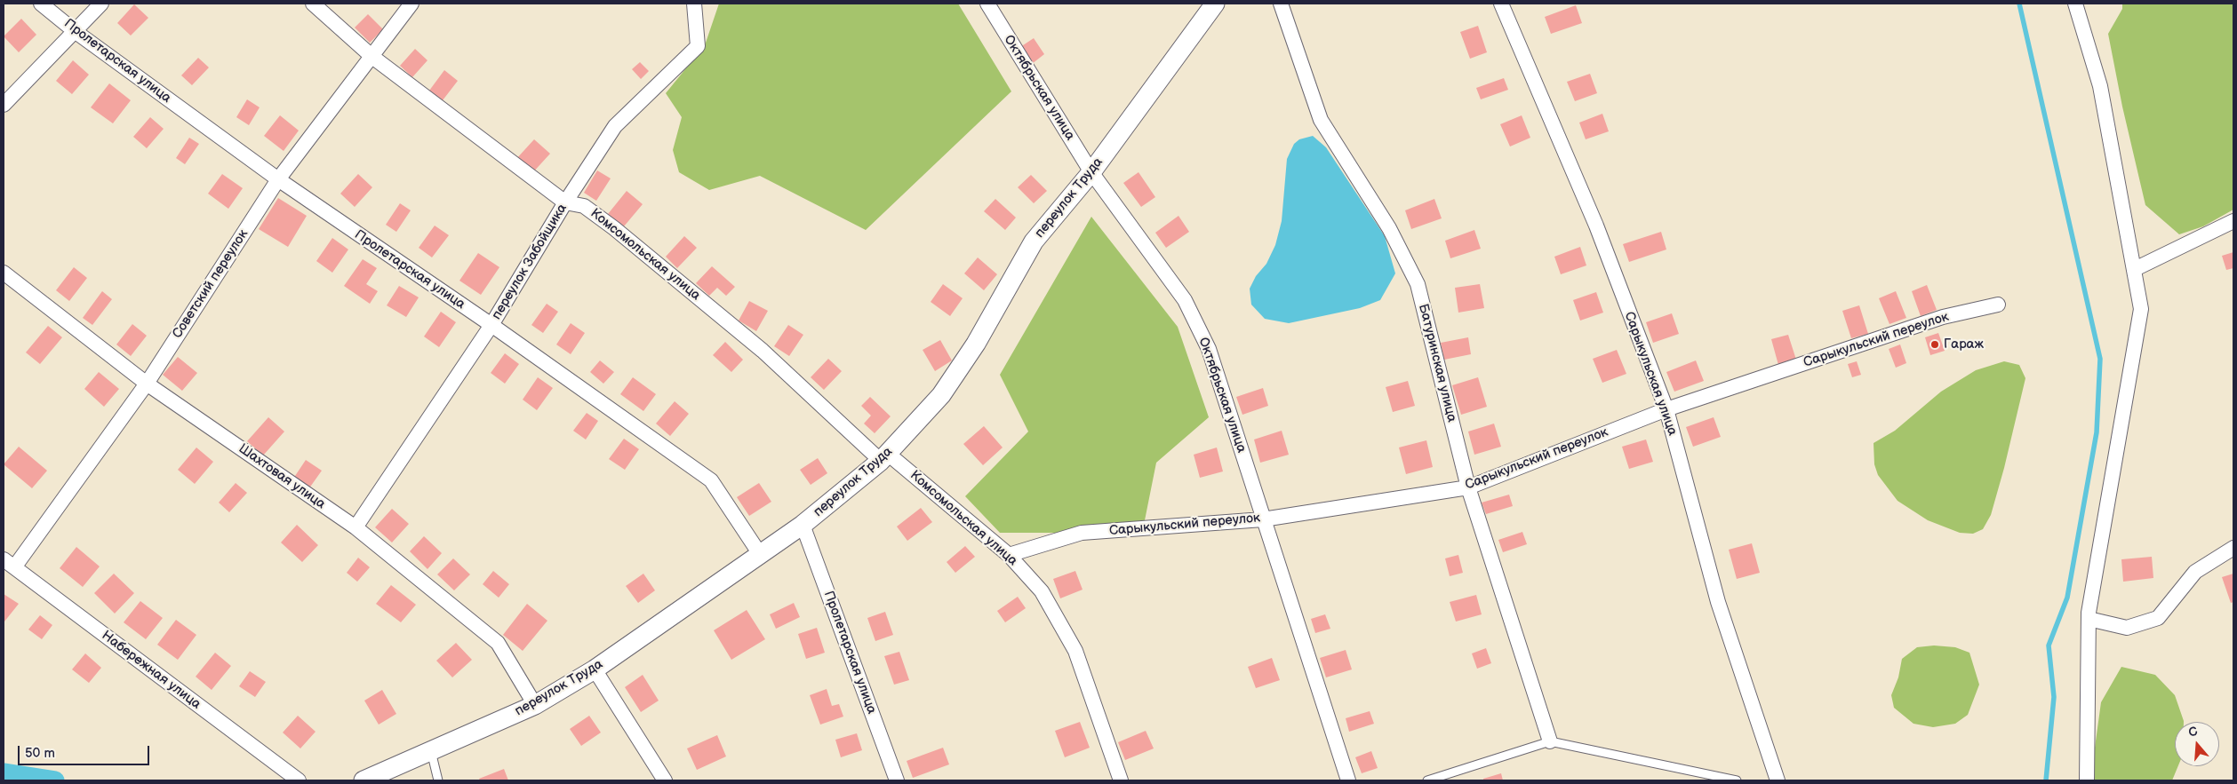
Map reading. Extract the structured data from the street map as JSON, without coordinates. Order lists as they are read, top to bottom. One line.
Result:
{"streets":{"street":["Пролетарская улица","Октябрьская улица","переулок Труда","Комсомольская улица","переулок Забойщика","Советский переулок","Сарыкульский переулок","Батуринская улица","Сарыкульская улица","Шахтовая улица","Набережная улица"]},"crossings":[["Пролетарская улица","переулок Труда"],["Пролетарская улица","переулок Забойщика"],["Пролетарская улица","Советский переулок"],["Октябрьская улица","переулок Труда"],["Октябрьская улица","Сарыкульский переулок"],["переулок Труда","Комсомольская улица"],["переулок Труда","Шахтовая улица"],["Комсомольская улица","переулок Забойщика"],["Комсомольская улица","Советский переулок"],["Комсомольская улица","Сарыкульский переулок"],["переулок Забойщика","Шахтовая улица"],["Советский переулок","Шахтовая улица"],["Советский переулок","Набережная улица"],["Сарыкульский переулок","Батуринская улица"],["Сарыкульский переулок","Сарыкульская улица"]],"places":["Гараж"],"scale_bar":"50 m","north":"top"}
